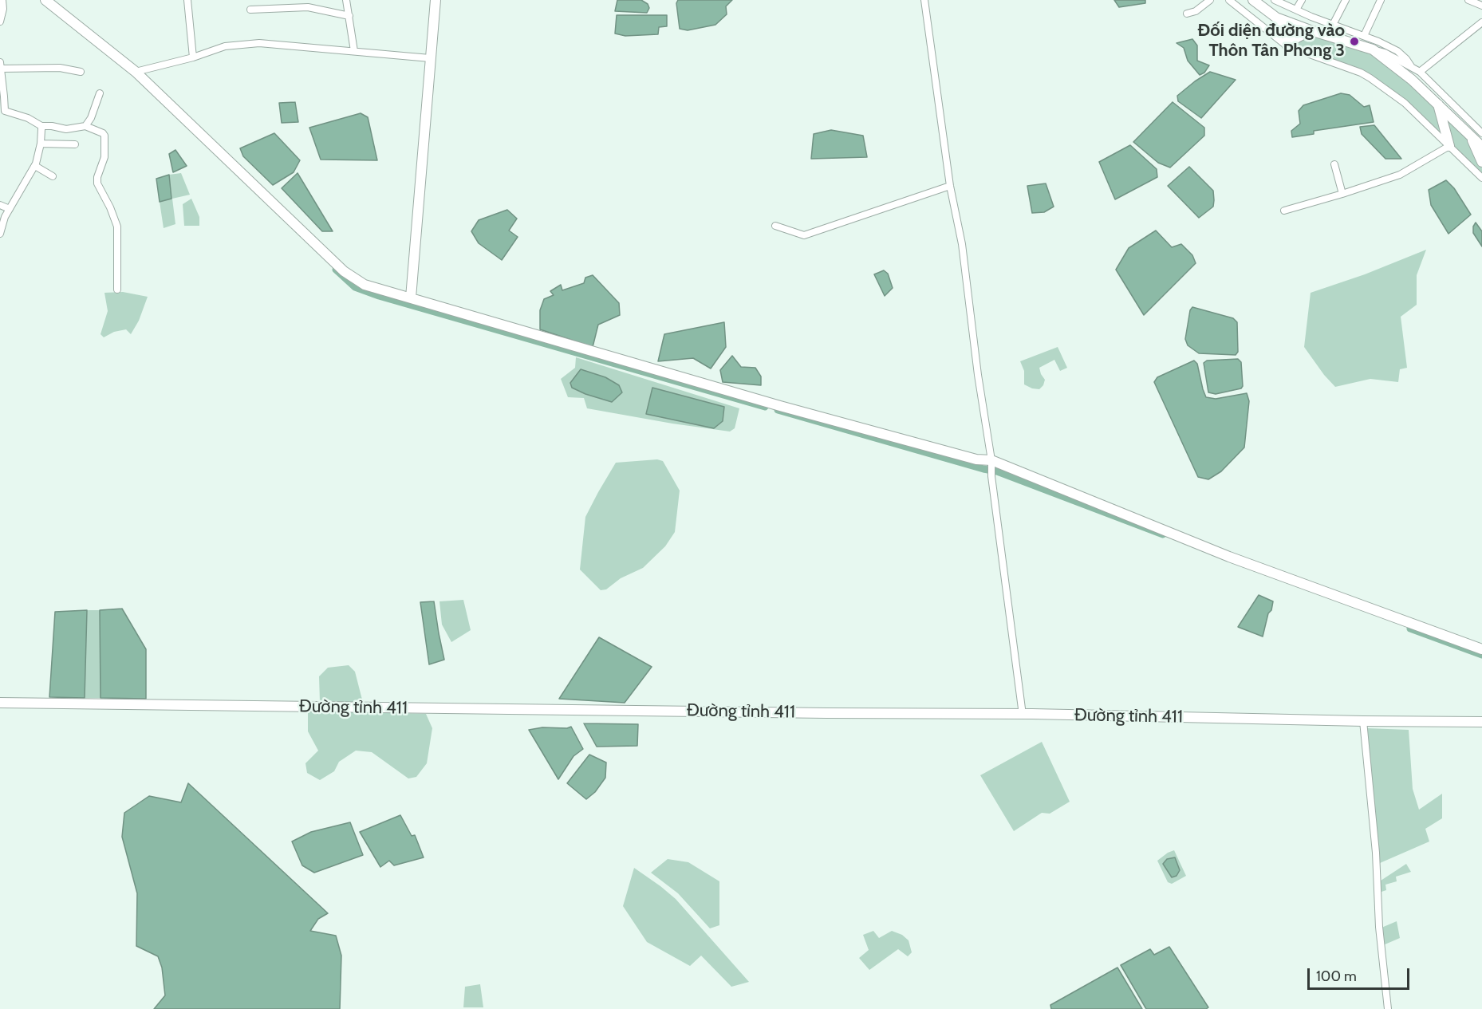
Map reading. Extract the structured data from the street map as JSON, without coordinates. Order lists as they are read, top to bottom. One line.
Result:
{"streets":{"main road":["Đường tỉnh 411"]},"places":["Đối diện đường vào Thôn Tân Phong 3"],"scale_bar":"100 m"}
